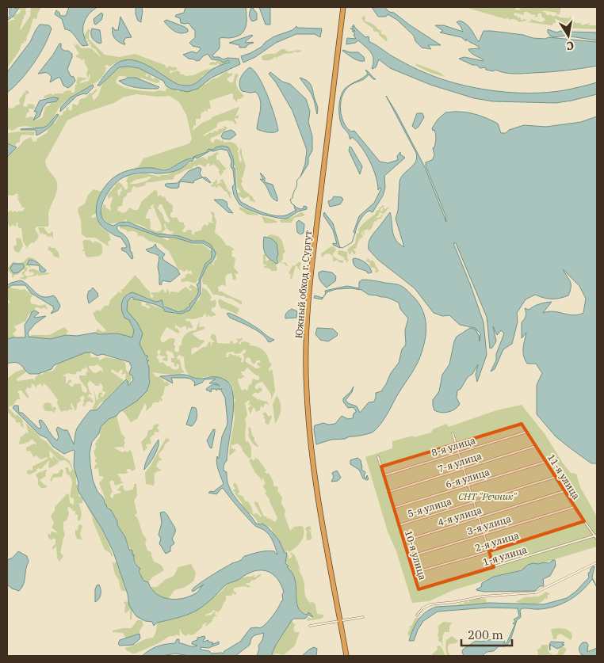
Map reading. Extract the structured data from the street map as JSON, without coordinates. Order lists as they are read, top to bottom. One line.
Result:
{"streets":{"highway":["Южный обход г. Сургут"],"street":["8-я улица","7-я улица","11-я улица","6-я улица","5-я улица","4-я улица","3-я улица","2-я улица","10-я улица","1-я улица"]},"crossings":[["8-я улица","11-я улица"],["8-я улица","10-я улица"],["7-я улица","11-я улица"],["7-я улица","10-я улица"],["11-я улица","6-я улица"],["11-я улица","5-я улица"],["11-я улица","4-я улица"],["11-я улица","3-я улица"],["11-я улица","2-я улица"],["11-я улица","1-я улица"],["6-я улица","10-я улица"],["5-я улица","10-я улица"],["4-я улица","10-я улица"],["3-я улица","10-я улица"],["2-я улица","10-я улица"],["10-я улица","1-я улица"]],"parks":["СНТ \"Речник\""],"scale_bar":"200 m","north":"bottom"}
